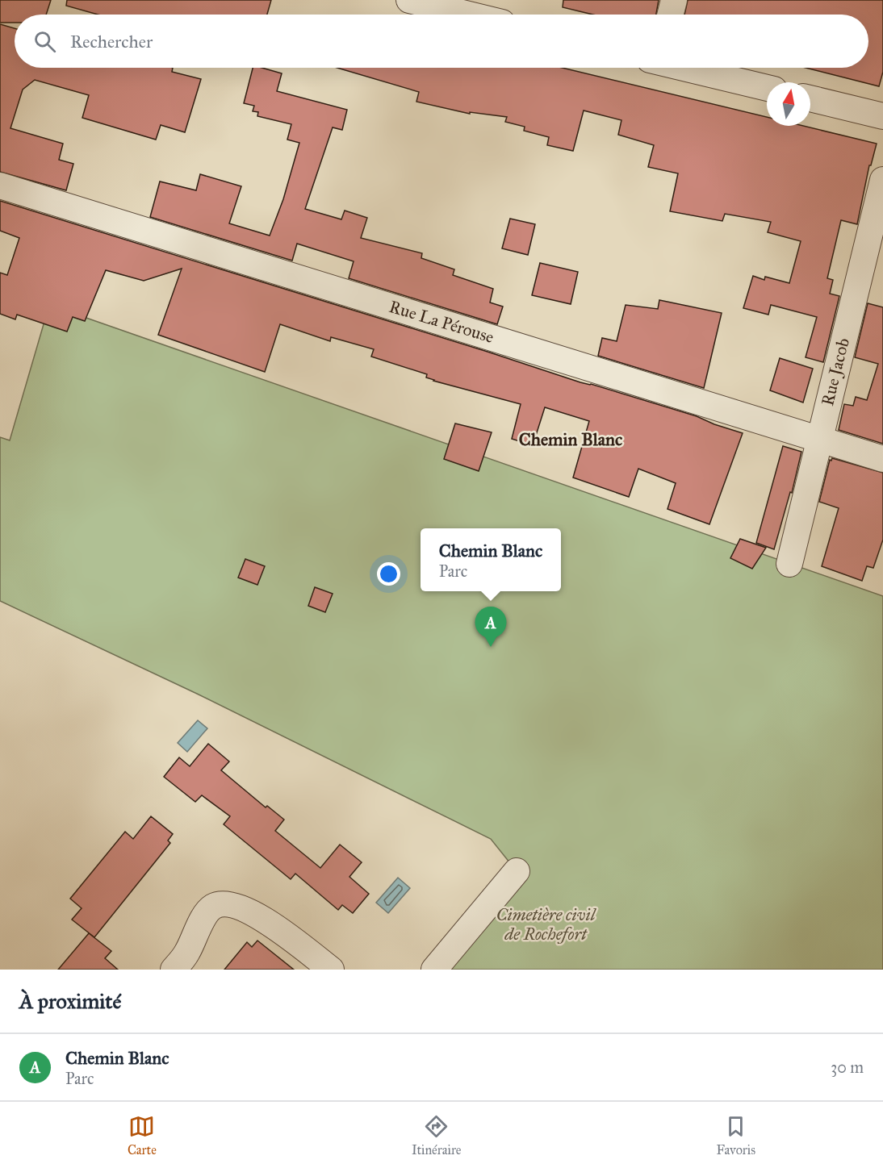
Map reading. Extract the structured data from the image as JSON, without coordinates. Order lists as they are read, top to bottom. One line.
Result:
{"streets":{"street":["Rue La Pérouse","Rue Jacob"]},"crossings":[["Rue La Pérouse","Rue Jacob"]],"districts":["Chemin Blanc"],"parks":["Cimetière civil de Rochefort"],"north":"top","page":{"search":"Rechercher","popup":["Chemin Blanc","Parc"],"pins":"A","heading":"À proximité","list":[{"mark":"A","name":"Chemin Blanc","note":"Parc","value":"30 m"}],"nav":["Carte","Itinéraire","Favoris"]}}
